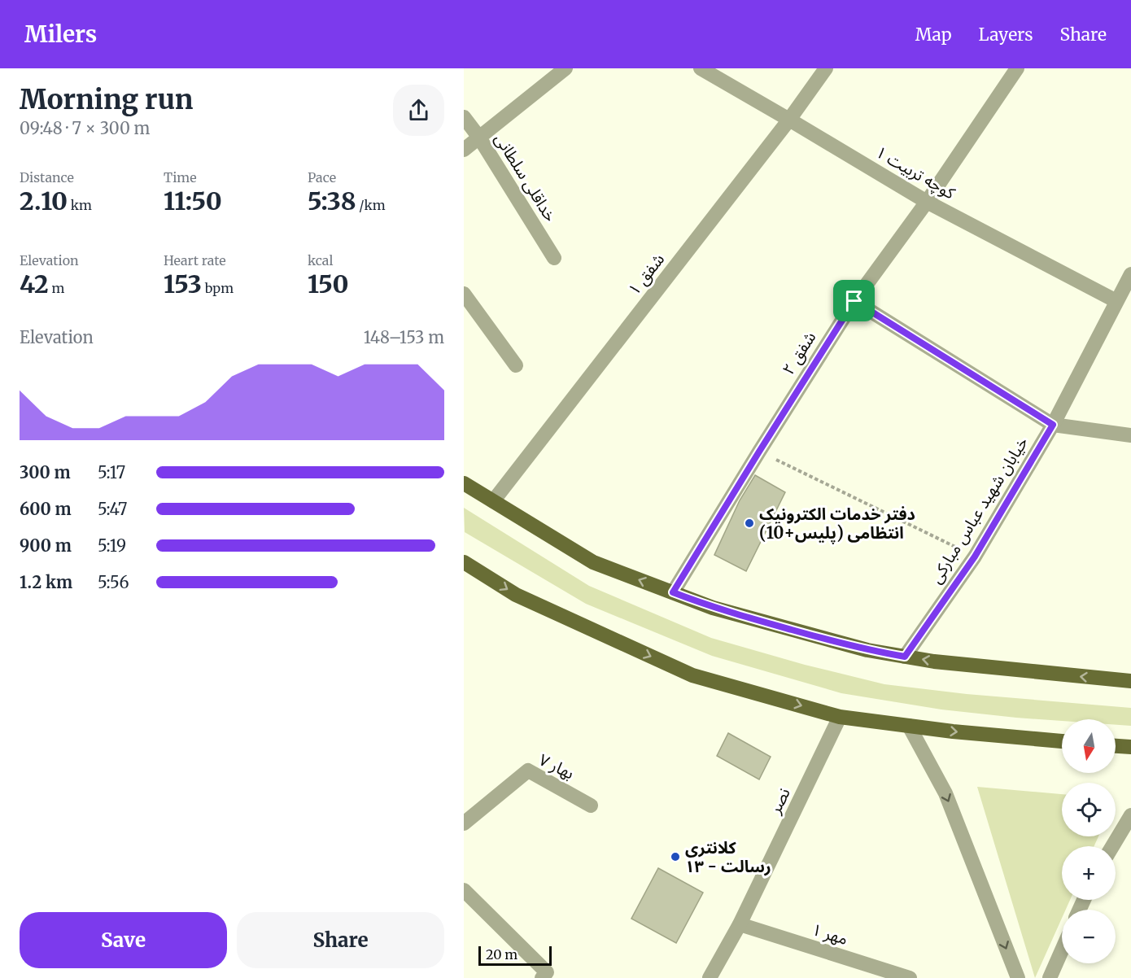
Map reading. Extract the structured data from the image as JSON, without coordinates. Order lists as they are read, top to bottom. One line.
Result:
{"streets":{"street":["کوچه تربیت ۱","خداقلی سلطانی","شفق ۱","شفق ۲","خیابان شهید عباس مبارکی","بهار ۷","نصر","مهر ۱"]},"crossings":[["کوچه تربیت ۱","شفق ۱"],["کوچه تربیت ۱","شفق ۲"],["کوچه تربیت ۱","خیابان شهید عباس مبارکی"],["نصر","مهر ۱"]],"places":["دفتر خدمات الکترونیک انتظامی (پلیس+10)","کلانتری ۱۳ - رسالت"],"scale_bar":"20 m","north":"bottom","page":{"header":"Milers","nav":["Map","Layers","Share"],"heading":["Morning run","09:48 · 7 × 300 m"],"stats":[["Distance","2.10 km"],["Time","11:50"],["Pace","5:38 /km"],["Elevation","42 m"],["Heart rate","153 bpm"],["kcal","150"]],"chart":["Elevation","148–153 m"],"list":[{"name":"300 m","note":"5:17"},{"name":"600 m","note":"5:47"},{"name":"900 m","note":"5:19"},{"name":"1.2 km","note":"5:56"}],"map_buttons":["+","−"],"buttons":["Save","Share"],"scale":"20 m"}}
